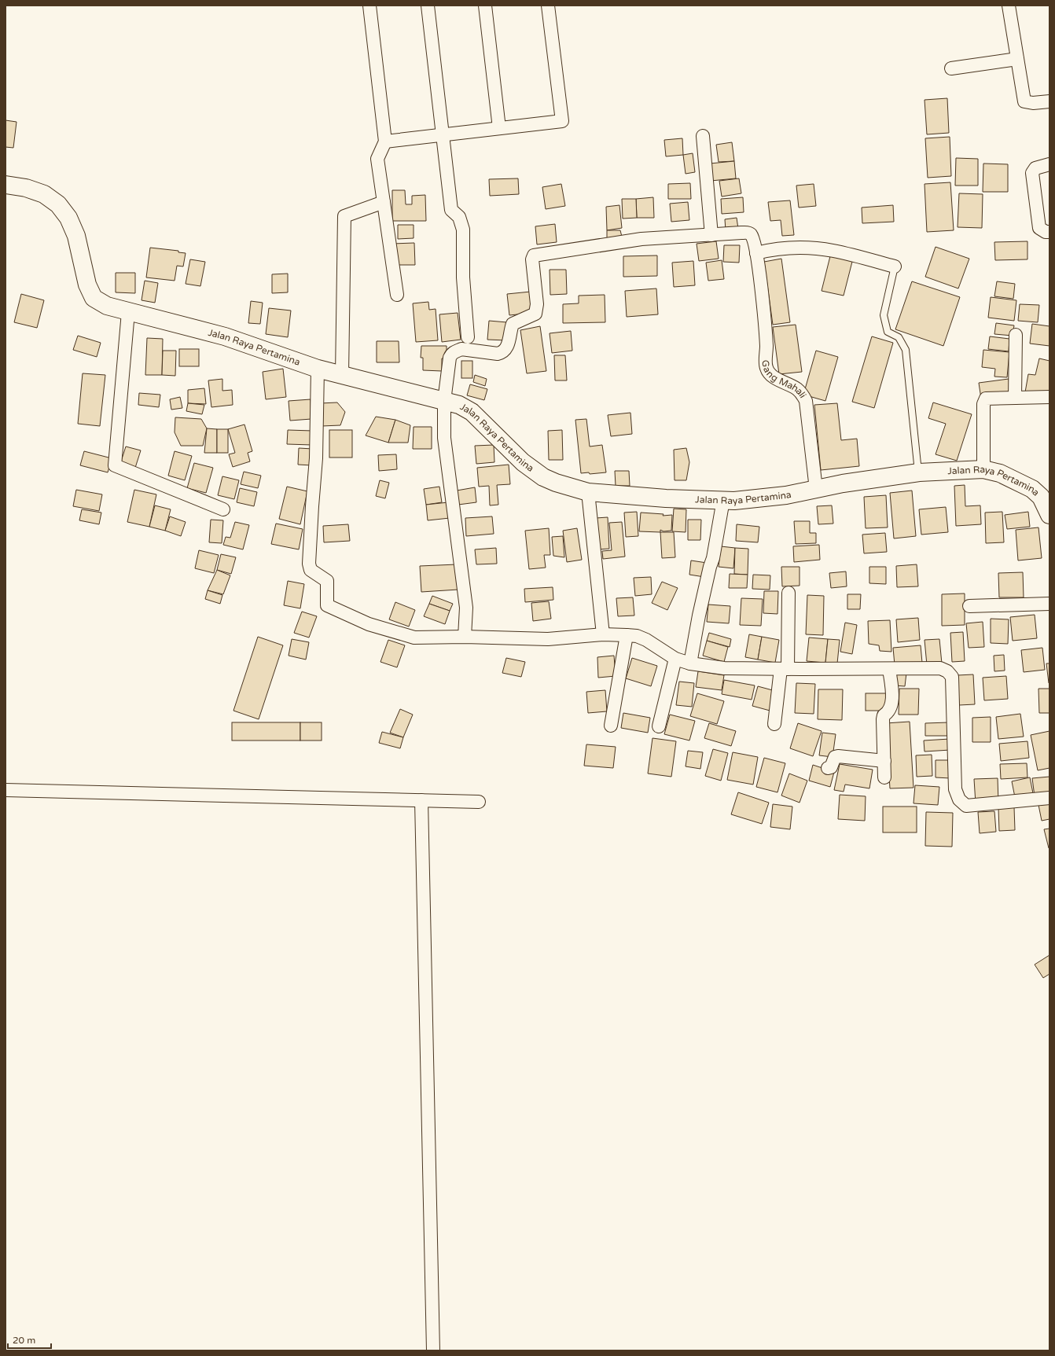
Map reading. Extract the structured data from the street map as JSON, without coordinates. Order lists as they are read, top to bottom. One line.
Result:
{"streets":{"main road":["Jalan Raya Pertamina"],"street":["Gang Mahali"]},"crossings":[["Jalan Raya Pertamina","Gang Mahali"]],"scale_bar":"20 m"}
